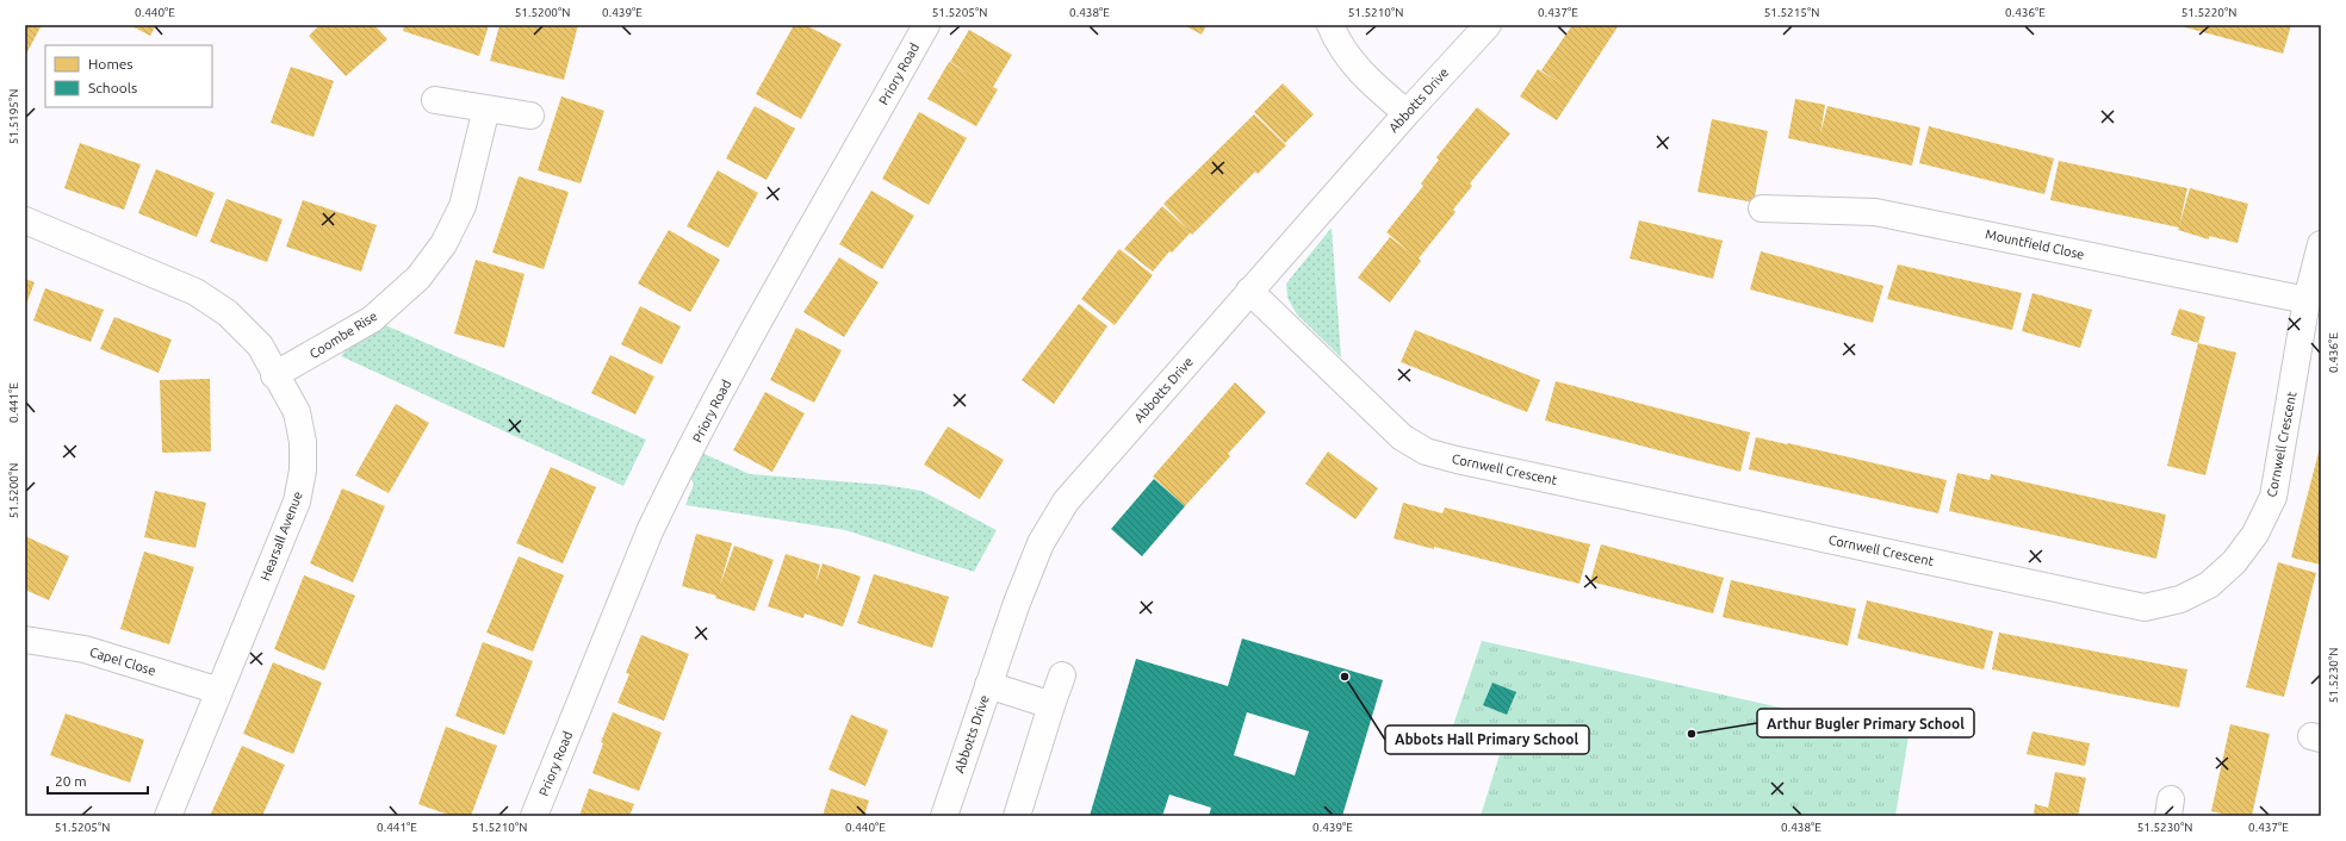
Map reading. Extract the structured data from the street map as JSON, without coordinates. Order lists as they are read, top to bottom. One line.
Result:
{"streets":{"street":["Priory Road","Abbotts Drive","Mountfield Close","Coombe Rise","Cornwell Crescent","Hearsall Avenue","Capel Close"]},"crossings":[["Abbotts Drive","Cornwell Crescent"],["Mountfield Close","Cornwell Crescent"],["Coombe Rise","Hearsall Avenue"],["Hearsall Avenue","Capel Close"]],"places":["Abbots Hall Primary School","Arthur Bugler Primary School"],"legend":["Homes","Schools"],"scale_bar":"20 m","coordinates":["0.440°E","51.5200°N","0.439°E","51.5205°N","0.438°E","51.5210°N","0.437°E","51.5215°N","0.436°E","51.5220°N","51.5195°N","0.441°E","51.5230°N"]}
